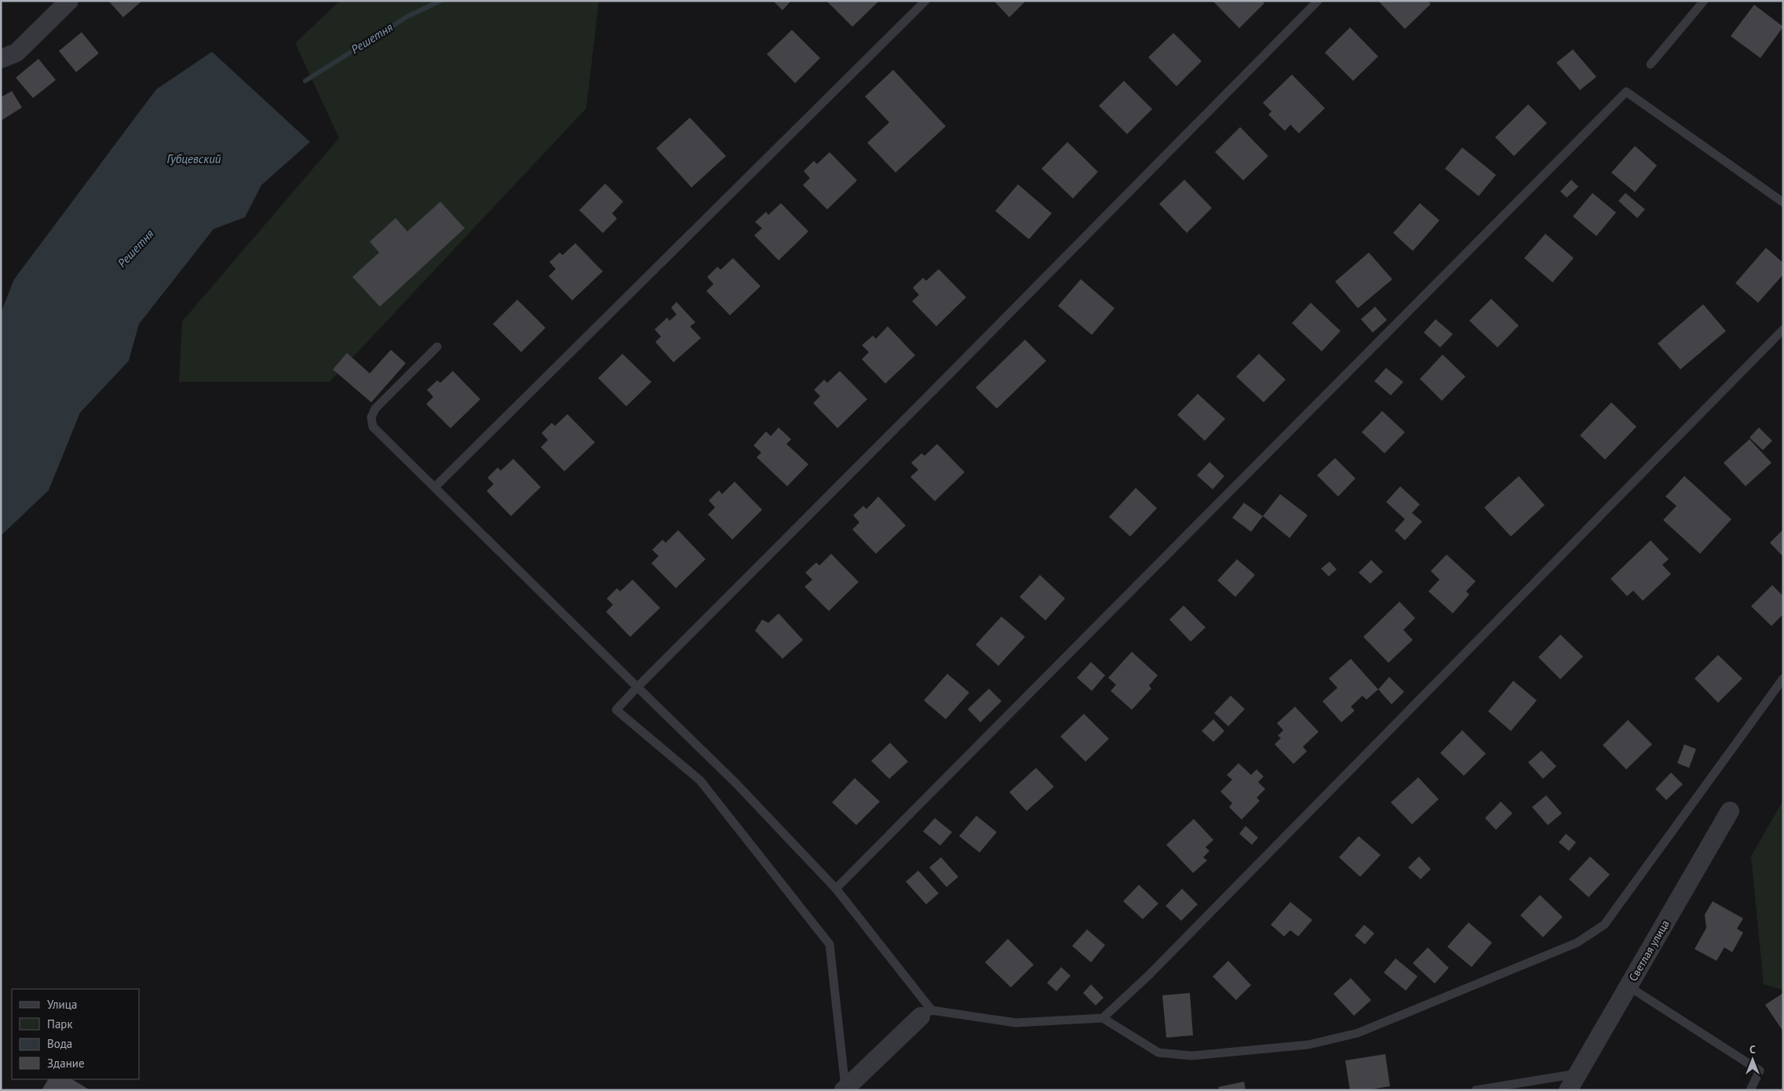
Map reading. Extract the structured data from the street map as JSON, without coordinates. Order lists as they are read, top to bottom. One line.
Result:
{"streets":{"street":["Светлая улица"]},"water":["Решетня","Губцевский"],"legend":["Улица","Парк","Вода","Здание"],"north":"top"}
